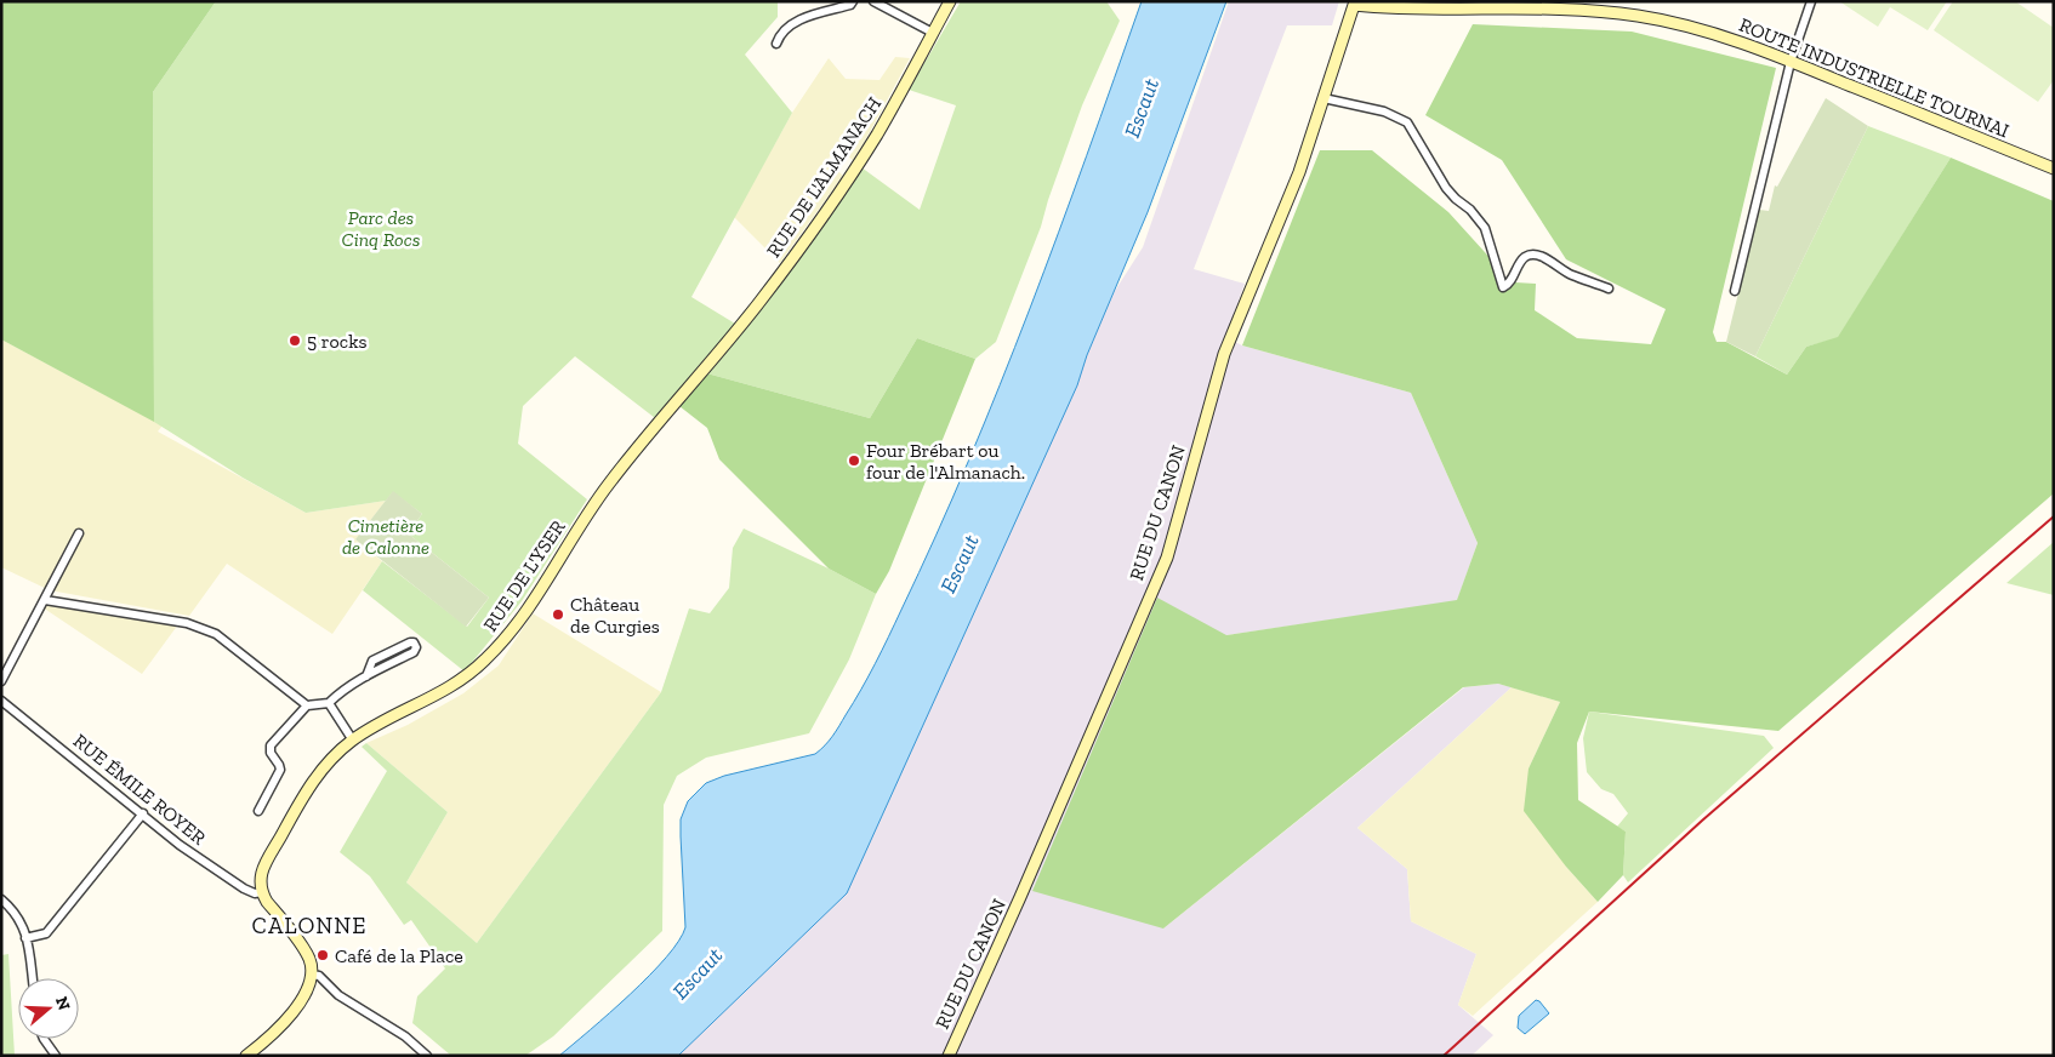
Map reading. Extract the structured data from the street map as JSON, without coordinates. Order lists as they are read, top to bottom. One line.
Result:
{"streets":{"main road":["ROUTE INDUSTRIELLE TOURNAI","RUE DE L'ALMANACH","RUE DU CANON","RUE DE L'YSER"],"street":["RUE ÉMILE ROYER"]},"crossings":[["ROUTE INDUSTRIELLE TOURNAI","RUE DU CANON"],["RUE DE L'ALMANACH","RUE DE L'YSER"],["RUE DE L'YSER","RUE ÉMILE ROYER"]],"districts":["CALONNE"],"water":["Escaut"],"parks":["Parc des Cinq Rocs","Cimetière de Calonne"],"places":["5 rocks","Four Brébart ou four de l'Almanach.","Château de Curgies","Café de la Place"],"north":"right"}
